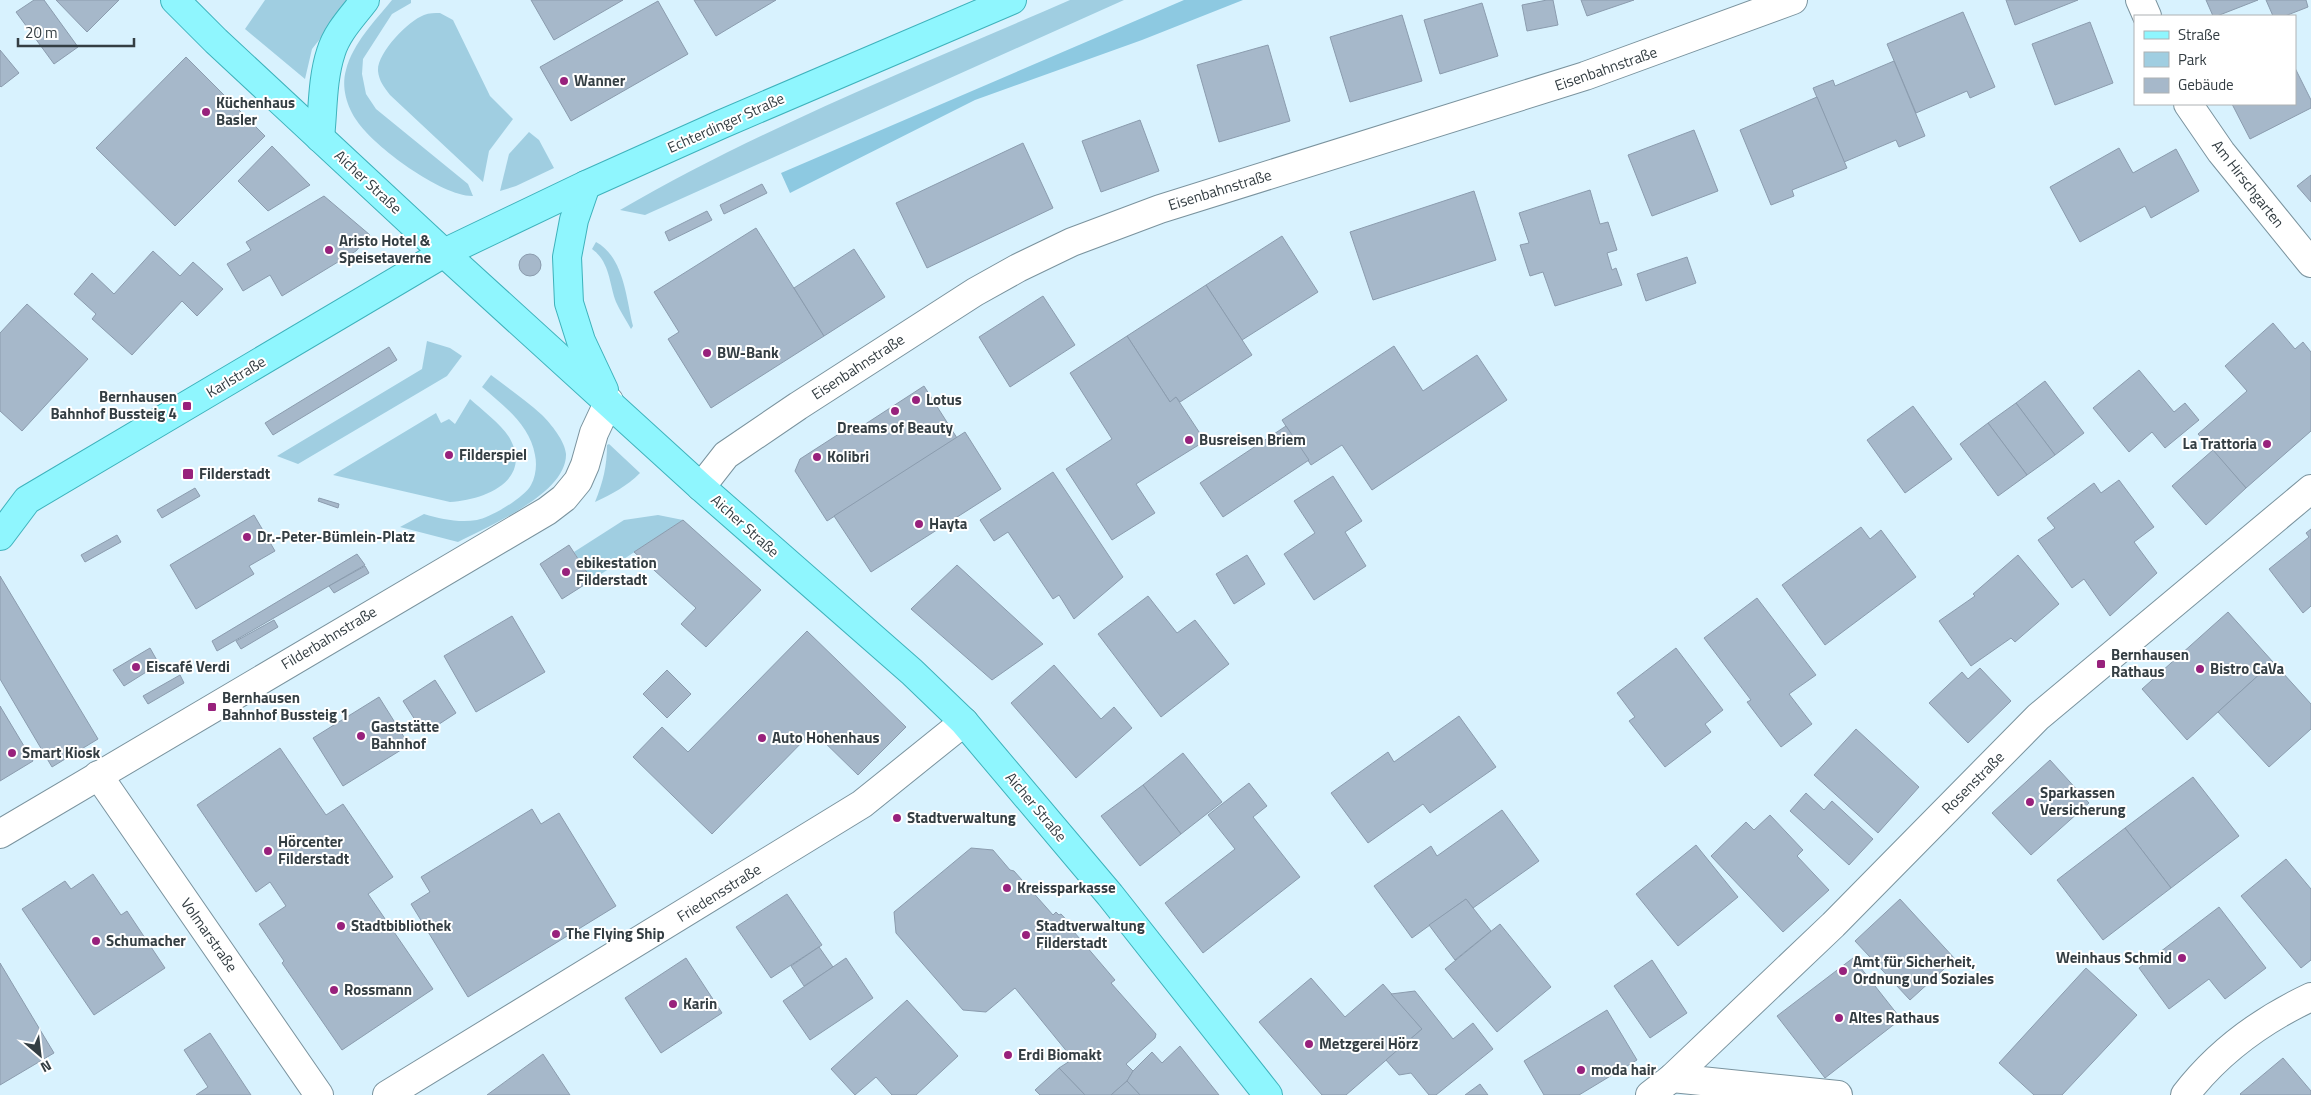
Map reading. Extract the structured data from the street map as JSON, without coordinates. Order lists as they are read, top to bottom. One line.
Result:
{"streets":{"main road":["Echterdinger Straße","Aicher Straße","Karlstraße"],"street":["Eisenbahnstraße","Am Hirschgarten","Filderbahnstraße","Rosenstraße","Friedensstraße","Volmarstraße"]},"crossings":[["Eisenbahnstraße","Aicher Straße"],["Echterdinger Straße","Aicher Straße"],["Echterdinger Straße","Karlstraße"],["Aicher Straße","Karlstraße"],["Aicher Straße","Filderbahnstraße"],["Aicher Straße","Friedensstraße"],["Filderbahnstraße","Volmarstraße"]],"places":{"other":["Wanner","Küchenhaus Basler","Aristo Hotel & Speisetaverne","BW-Bank","Lotus","Dreams of Beauty","Busreisen Briem","La Trattoria","Filderspiel","Kolibri","Hayta","Dr.-Peter-Bümlein-Platz","ebikestation Filderstadt","Eiscafé Verdi","Bistro CaVa","Gaststätte Bahnhof","Auto Hohenhaus","Smart Kiosk","Sparkassen Versicherung","Stadtverwaltung","Hörcenter Filderstadt","Kreissparkasse","Stadtbibliothek","The Flying Ship","Stadtverwaltung Filderstadt","Schumacher","Weinhaus Schmid","Amt für Sicherheit, Ordnung und Soziales","Rossmann","Karin","Altes Rathaus","Metzgerei Hörz","Erdi Biomakt","moda hair"],"transit":["Bernhausen Bahnhof Bussteig 4","Filderstadt","Bernhausen Rathaus","Bernhausen Bahnhof Bussteig 1"]},"legend":["Straße","Park","Gebäude"],"scale_bar":"20 m","north":"bottom right"}
